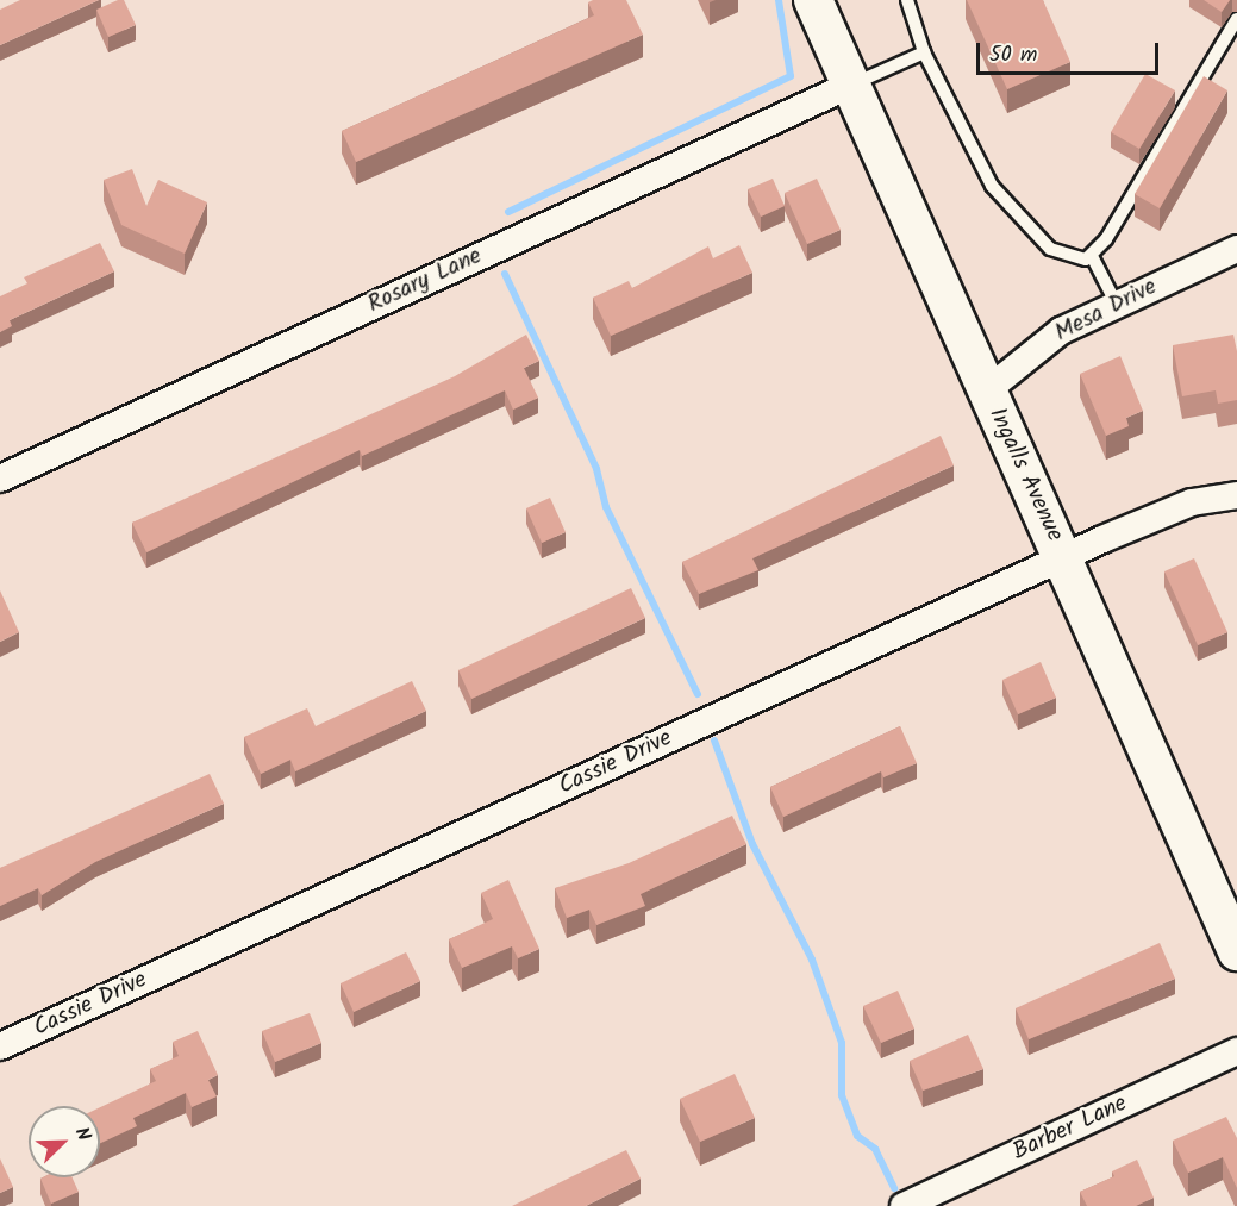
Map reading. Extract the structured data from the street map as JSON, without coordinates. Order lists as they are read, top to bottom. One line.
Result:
{"streets":{"street":["Rosary Lane","Mesa Drive","Ingalls Avenue","Cassie Drive","Barber Lane"]},"crossings":[["Rosary Lane","Ingalls Avenue"],["Mesa Drive","Ingalls Avenue"],["Ingalls Avenue","Cassie Drive"]],"scale_bar":"50 m","north":"top right"}
